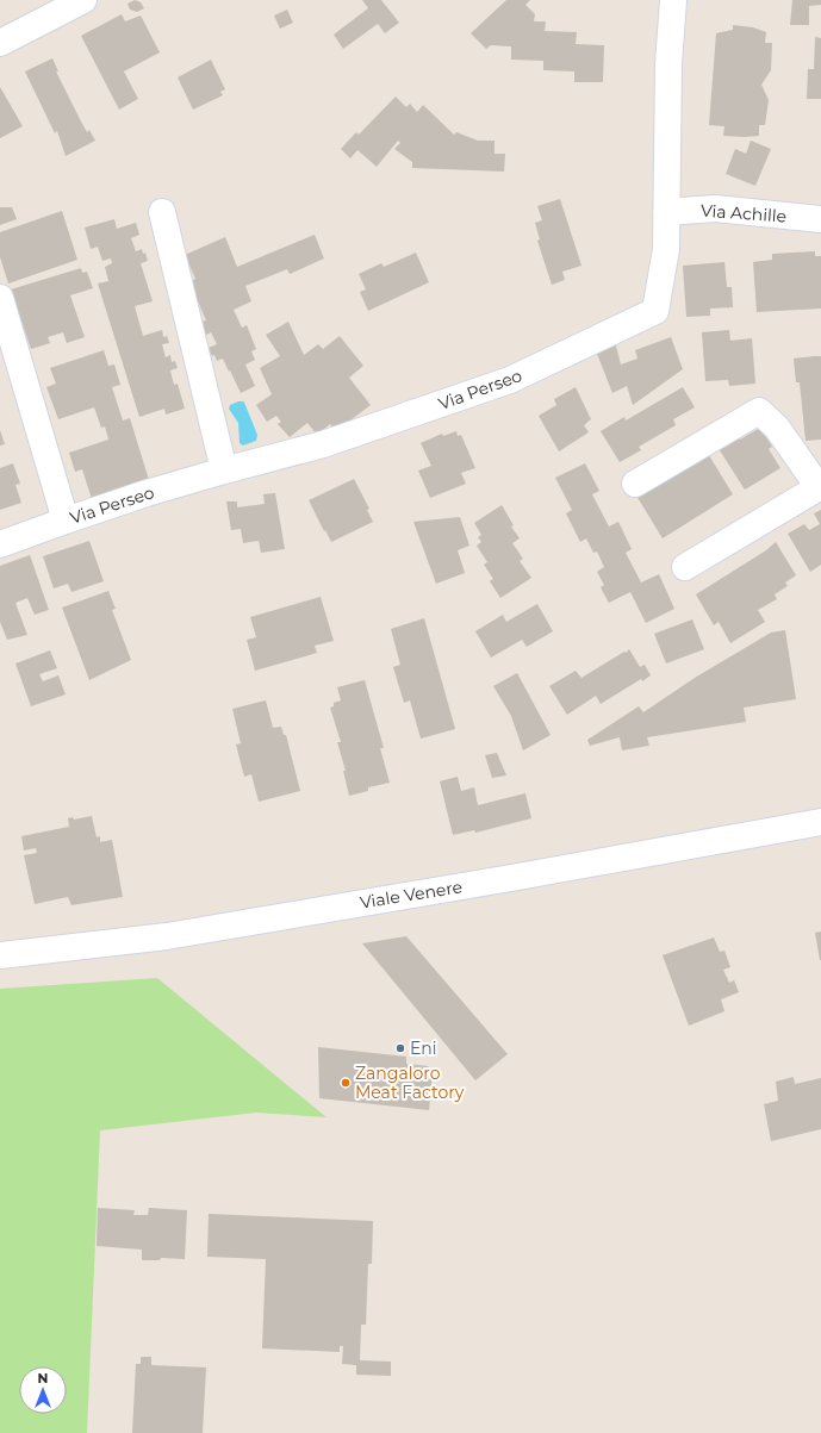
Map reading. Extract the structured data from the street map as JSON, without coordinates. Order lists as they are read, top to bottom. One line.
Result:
{"streets":{"street":["Via Achille","Via Perseo","Viale Venere"]},"crossings":[["Via Achille","Via Perseo"]],"places":["Eni","Zangaloro Meat Factory"],"north":"top"}
